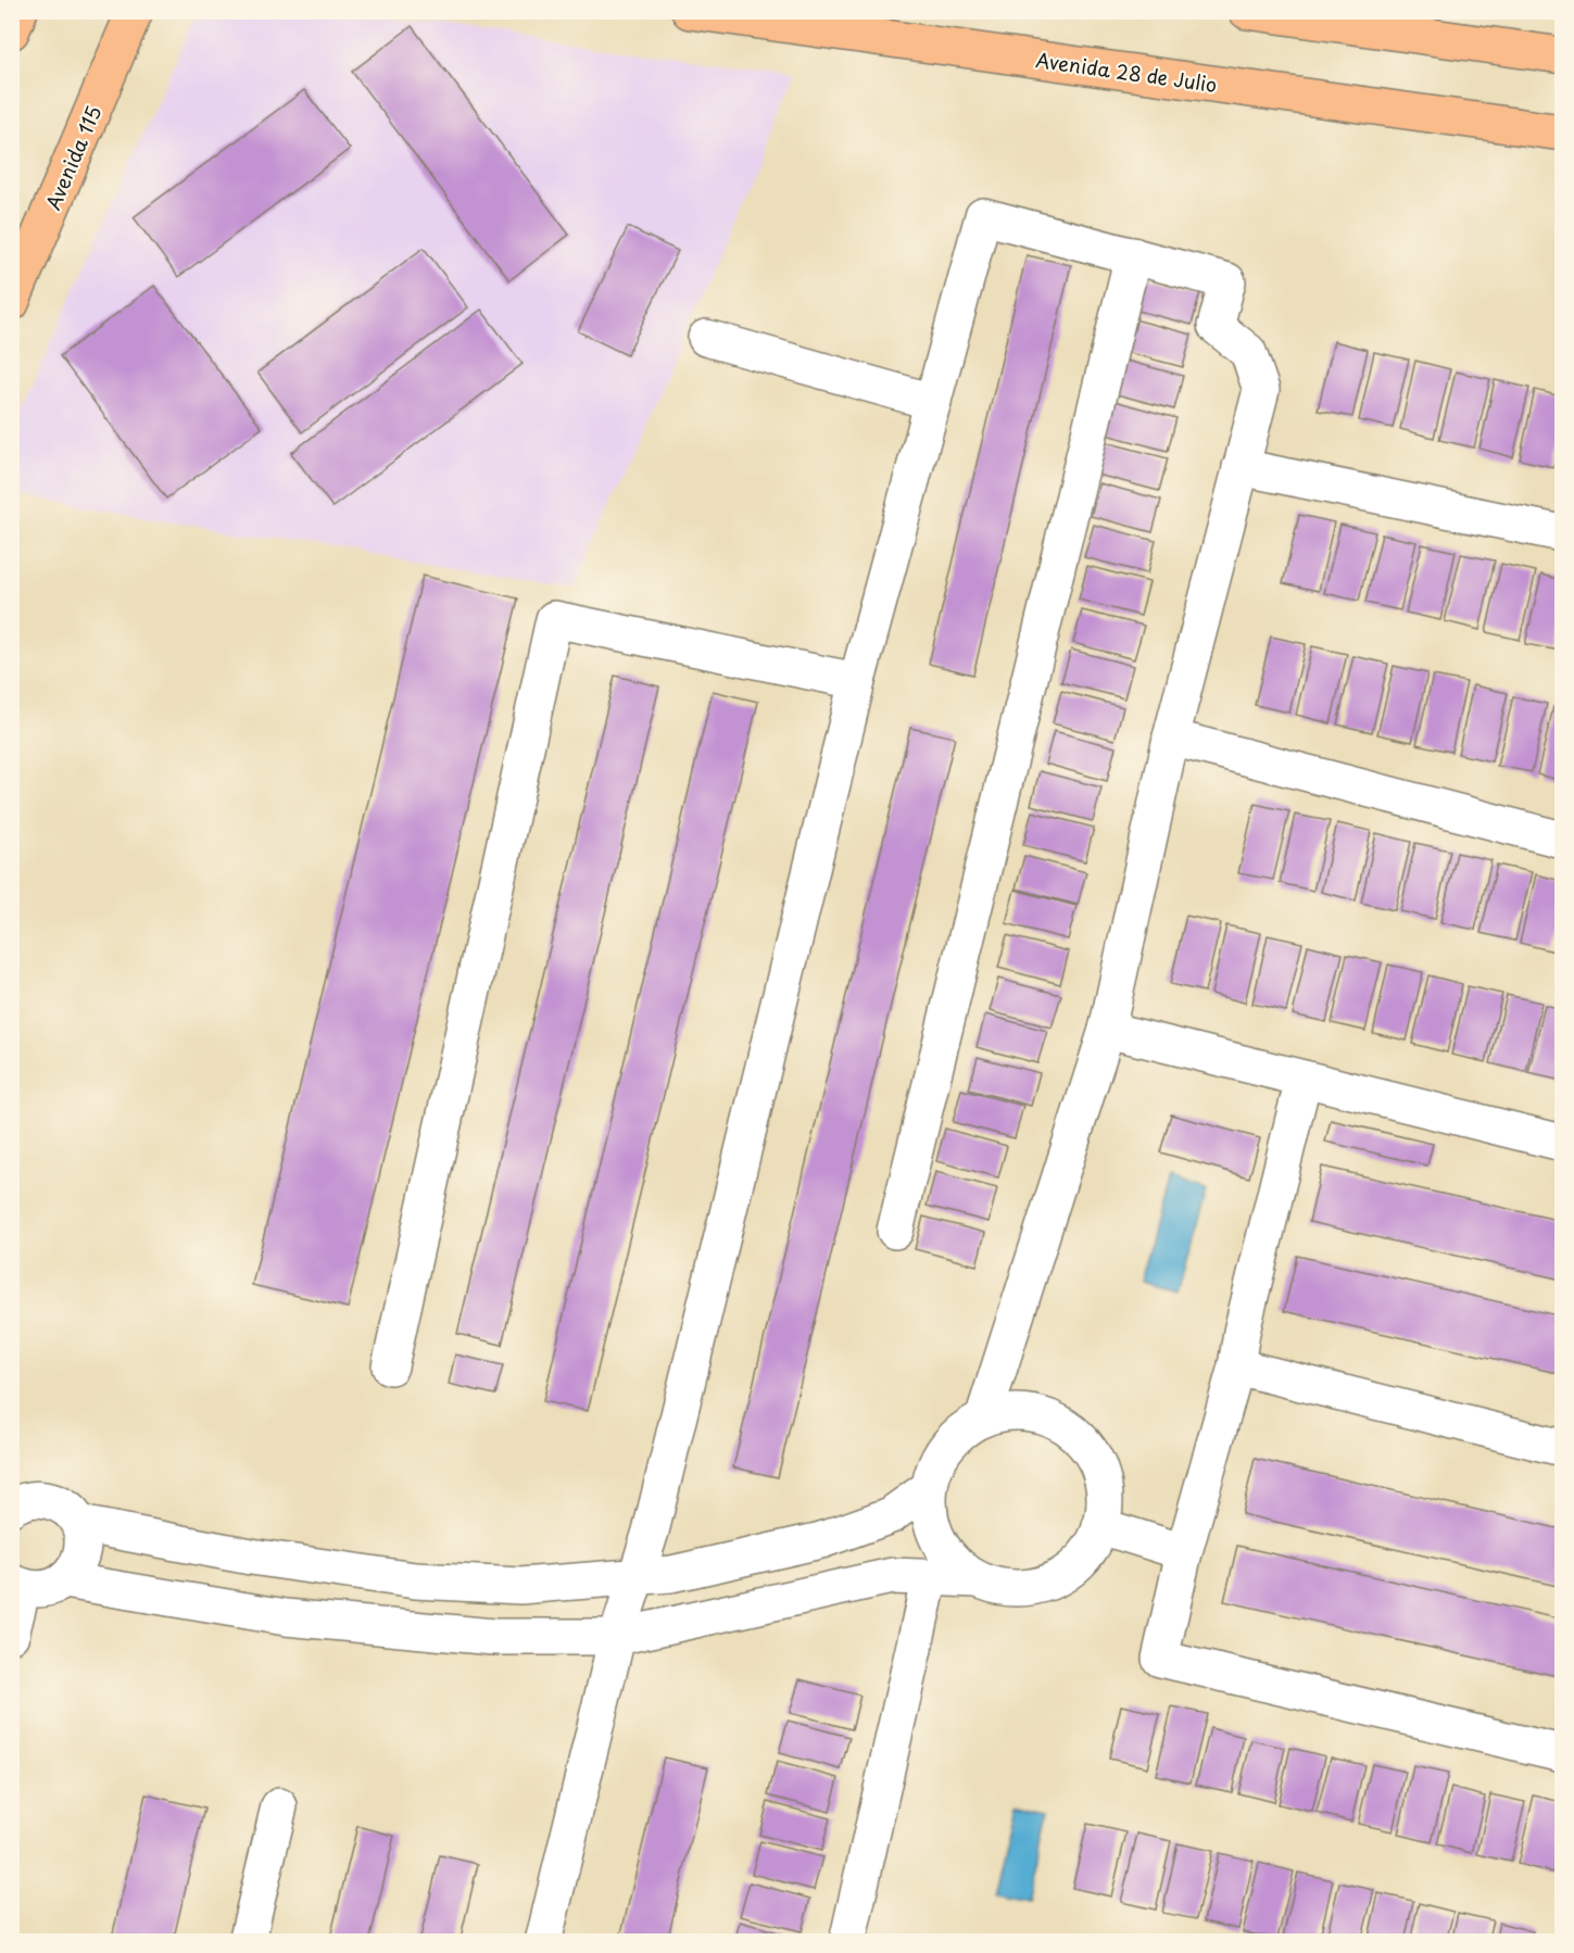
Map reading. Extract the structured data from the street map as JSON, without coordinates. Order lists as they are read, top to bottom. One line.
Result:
{"streets":{"main road":["Avenida 28 de Julio","Avenida 115"]}}
